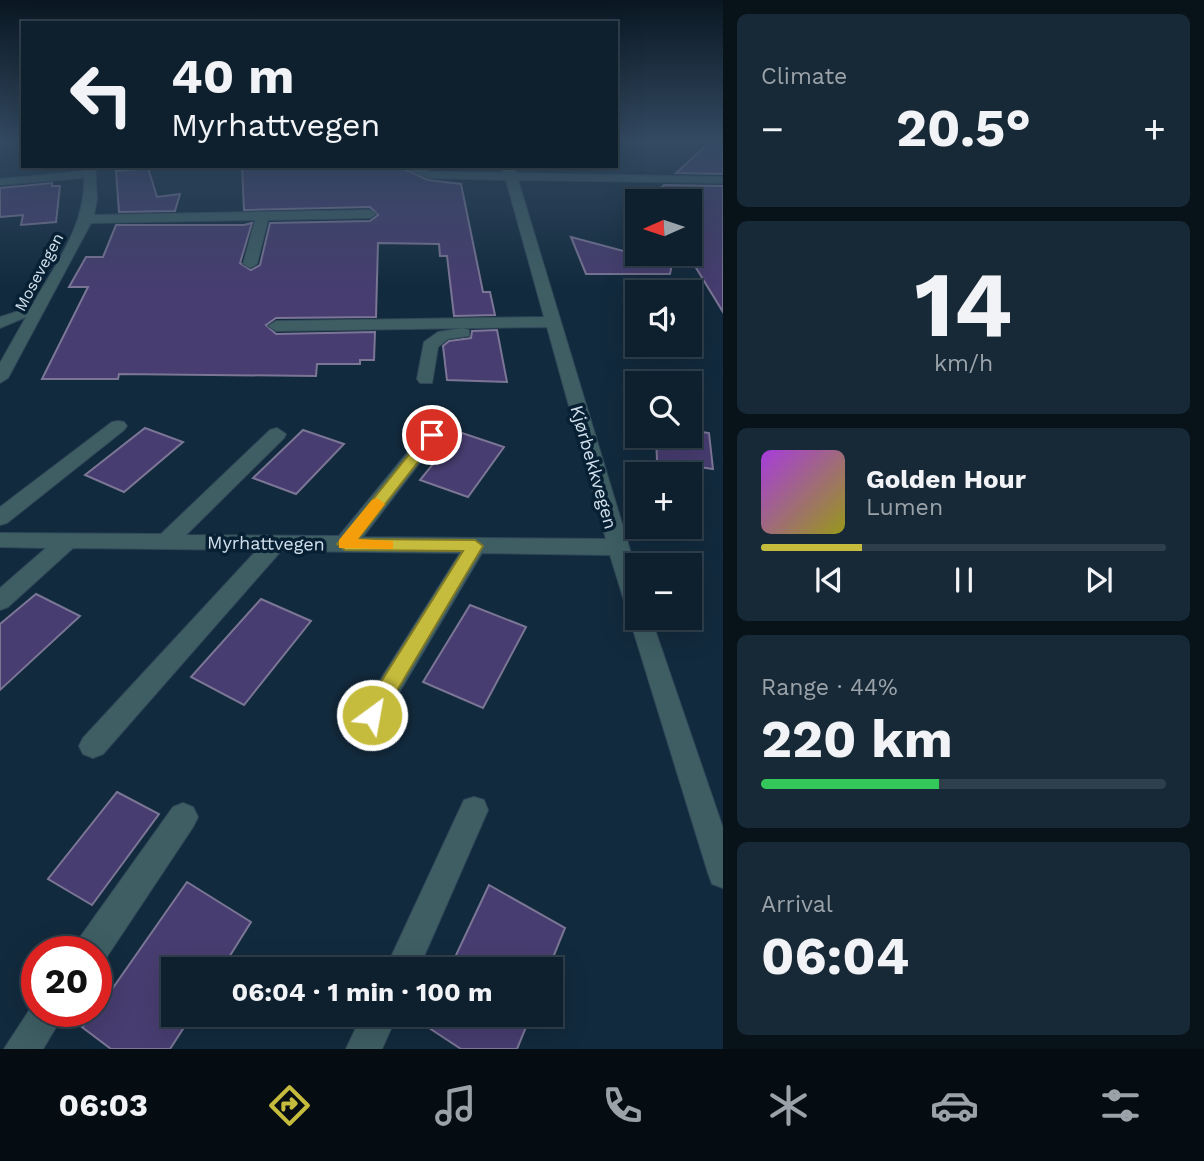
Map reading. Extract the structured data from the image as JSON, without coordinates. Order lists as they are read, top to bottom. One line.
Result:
{"streets":{"street":["Mosevegen","Kjørbekkvegen","Myrhattvegen"]},"crossings":[["Kjørbekkvegen","Myrhattvegen"]],"north":"left","page":{"tile":["Climate",["14","km/h"],["Range · 44%","220 km"],["Arrival","06:04"]],"turn":["40 m","Myrhattvegen"],"heat":["−","20.5°","+"],"map_buttons":["+","−"],"song":["Golden Hour","Lumen"],"limit":"20","trip":"06:04 · 1 min · 100 m","tabs":"06:03"}}
